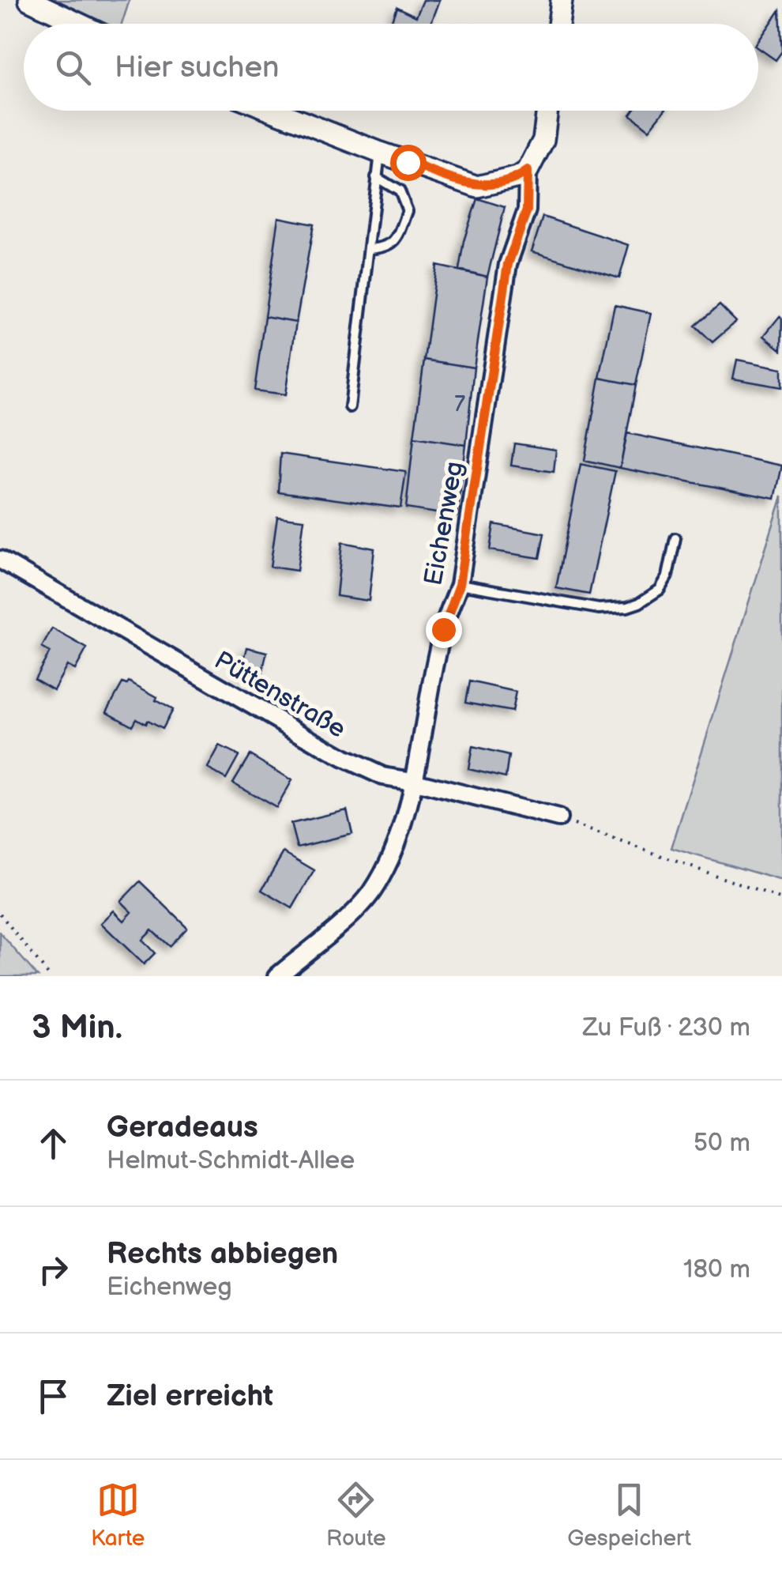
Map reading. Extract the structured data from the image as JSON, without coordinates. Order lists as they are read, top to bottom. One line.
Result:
{"streets":{"street":["Eichenweg","Püttenstraße"]},"crossings":[["Eichenweg","Püttenstraße"]],"house_numbers":["7"],"page":{"search":"Hier suchen","heading":["3 Min.","Zu Fuß · 230 m"],"list":[["Geradeaus","Helmut-Schmidt-Allee","50 m"],["Rechts abbiegen","Eichenweg","180 m"],"Ziel erreicht"],"nav":["Karte","Route","Gespeichert"]}}
